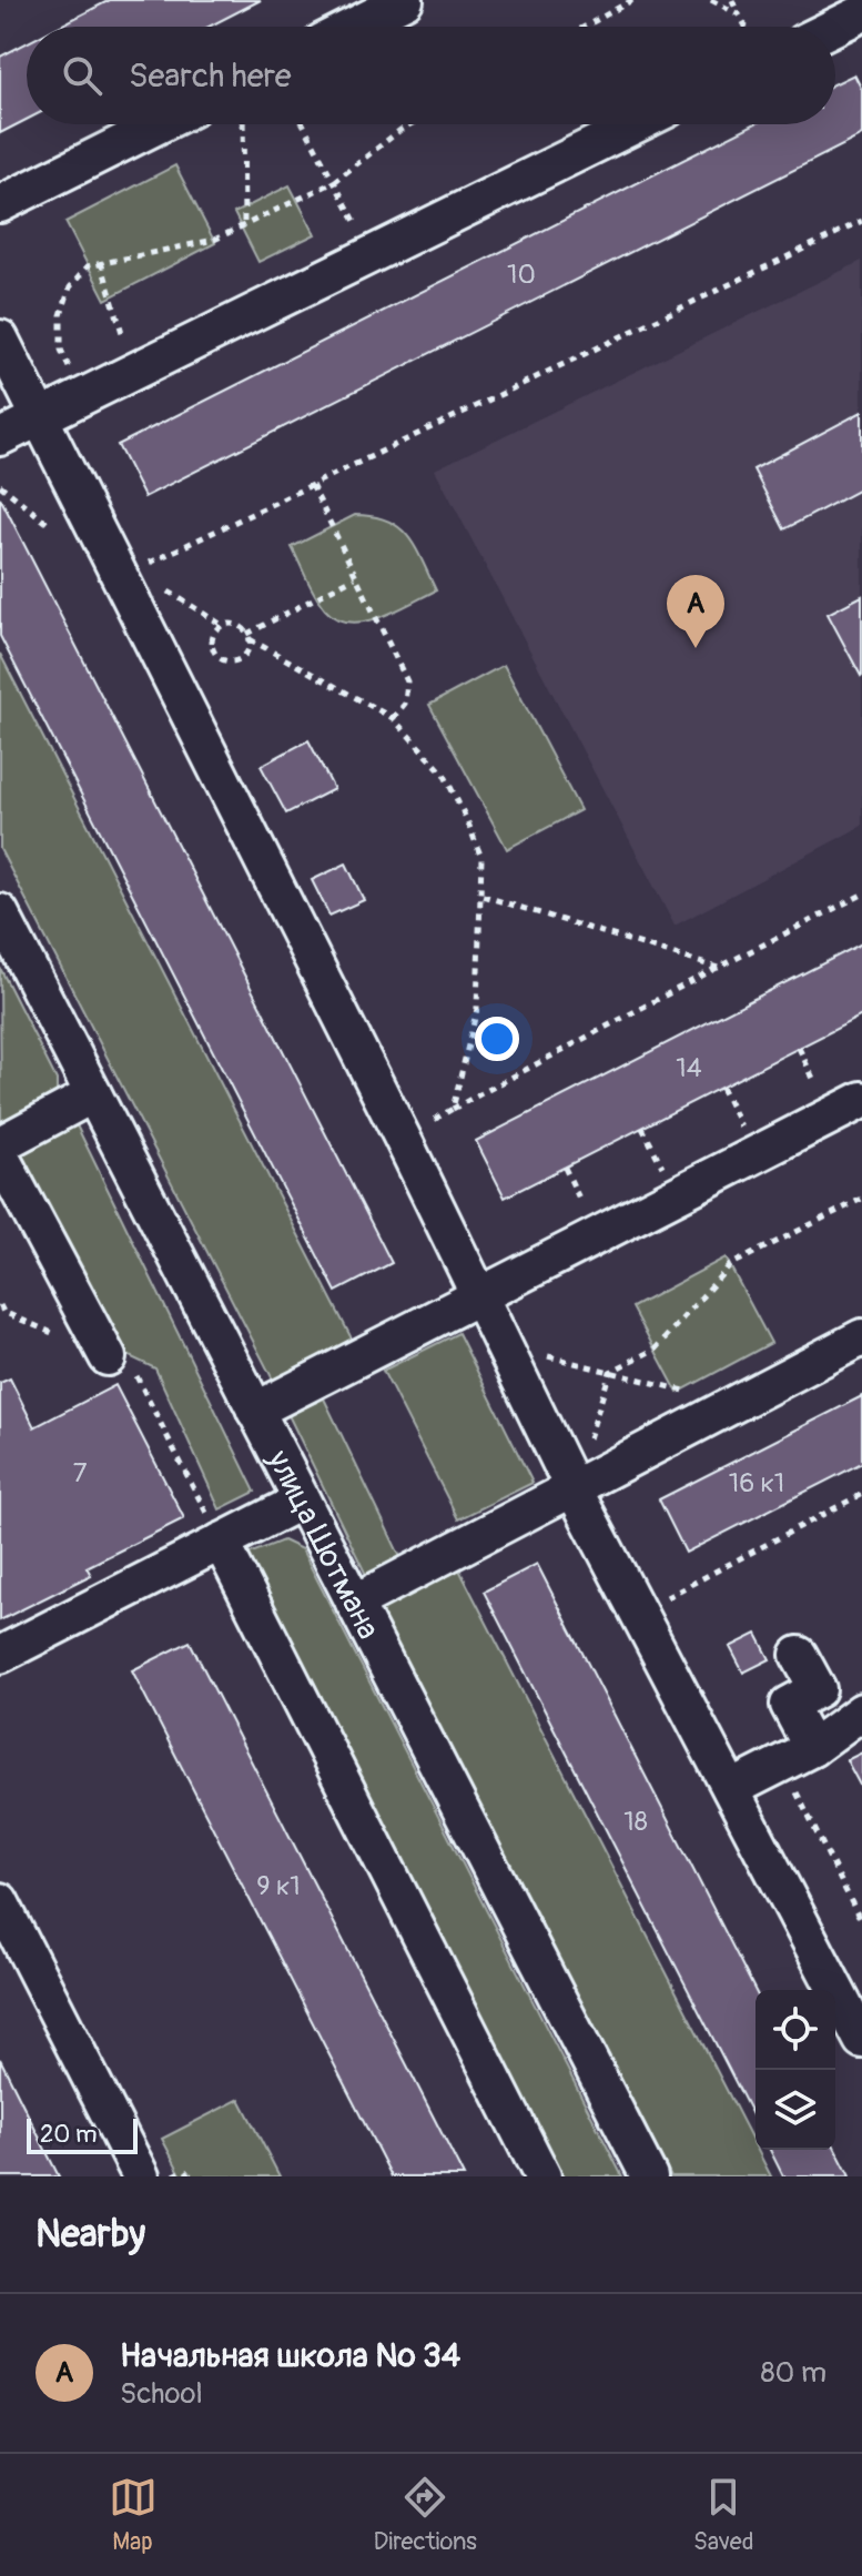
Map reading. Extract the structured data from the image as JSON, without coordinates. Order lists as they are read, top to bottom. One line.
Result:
{"streets":{"street":["улица Шотмана"]},"house_numbers":["10","14","7","16 к1","18","9 к1"],"scale_bar":"20 m","page":{"search":"Search here","pins":"A","scale":"20 m","heading":"Nearby","list":[{"mark":"A","name":"Начальная школа № 34","note":"School","value":"80 m"}],"nav":["Map","Directions","Saved"]}}
